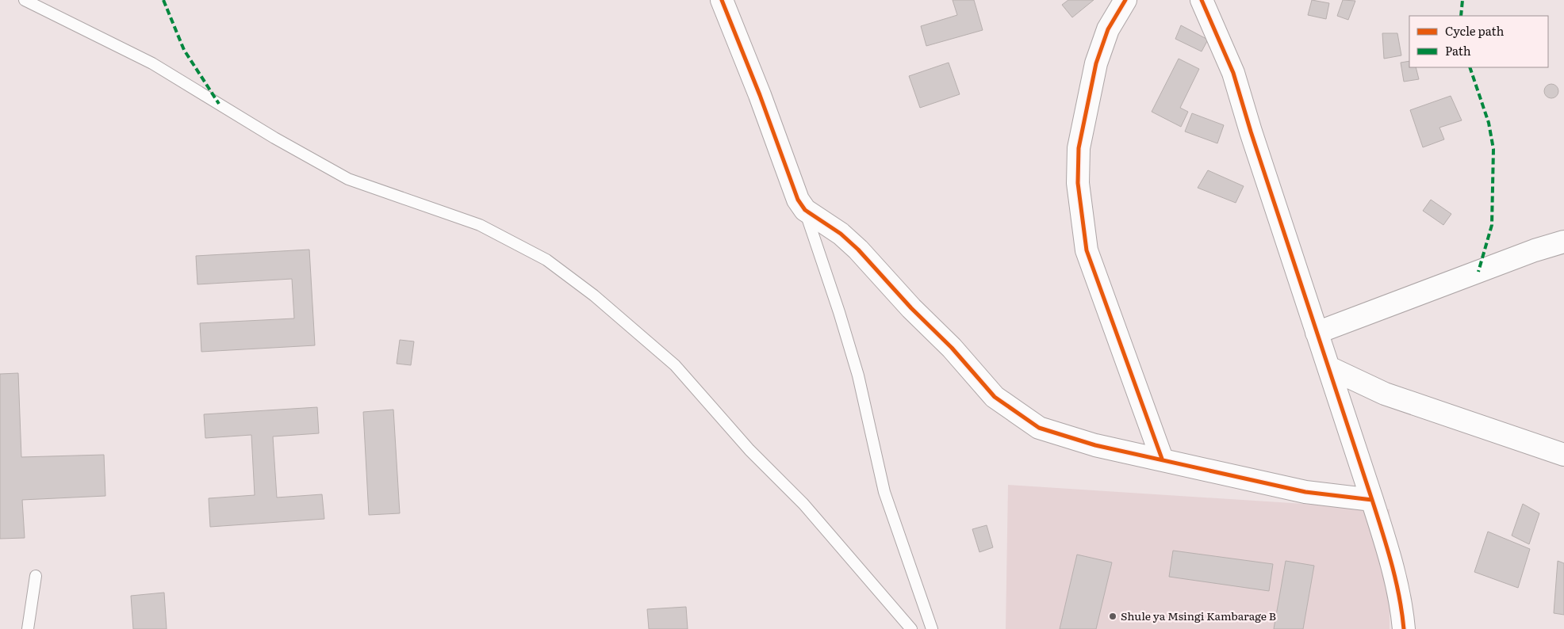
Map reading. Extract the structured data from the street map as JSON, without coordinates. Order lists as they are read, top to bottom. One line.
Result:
{"places":["Shule ya Msingi Kambarage B"],"legend":["Cycle path","Path"]}
